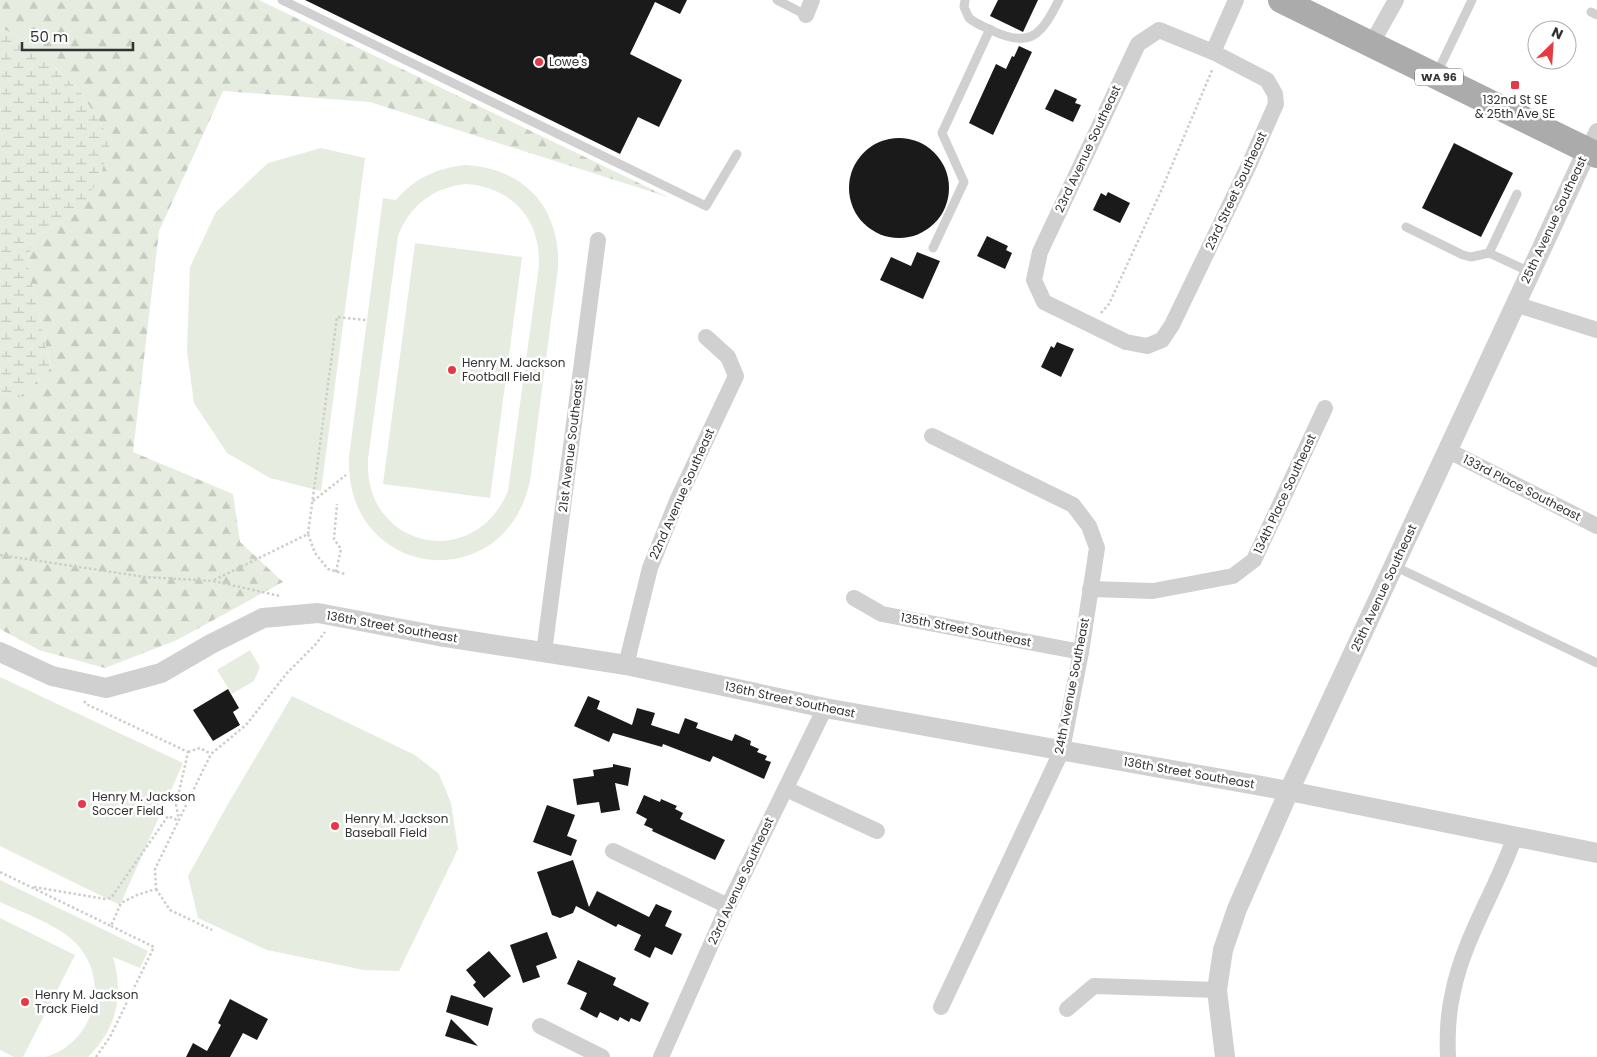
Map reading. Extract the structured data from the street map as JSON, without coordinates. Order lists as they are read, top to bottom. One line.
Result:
{"streets":{"main road":["WA 96"],"street":["23rd Avenue Southeast","23rd Street Southeast","25th Avenue Southeast","21st Avenue Southeast","133rd Place Southeast","22nd Avenue Southeast","134th Place Southeast","136th Street Southeast","135th Street Southeast","24th Avenue Southeast"]},"crossings":[["WA 96","25th Avenue Southeast"],["23rd Avenue Southeast","23rd Street Southeast"],["23rd Avenue Southeast","136th Street Southeast"],["25th Avenue Southeast","133rd Place Southeast"],["25th Avenue Southeast","136th Street Southeast"],["21st Avenue Southeast","136th Street Southeast"],["22nd Avenue Southeast","136th Street Southeast"],["134th Place Southeast","24th Avenue Southeast"],["136th Street Southeast","24th Avenue Southeast"],["135th Street Southeast","24th Avenue Southeast"]],"places":{"other":["Lowe's","Henry M. Jackson Football Field","Henry M. Jackson Soccer Field","Henry M. Jackson Baseball Field","Henry M. Jackson Track Field"],"transit":["132nd St SE & 25th Ave SE"]},"scale_bar":"50 m","north":"top right"}
